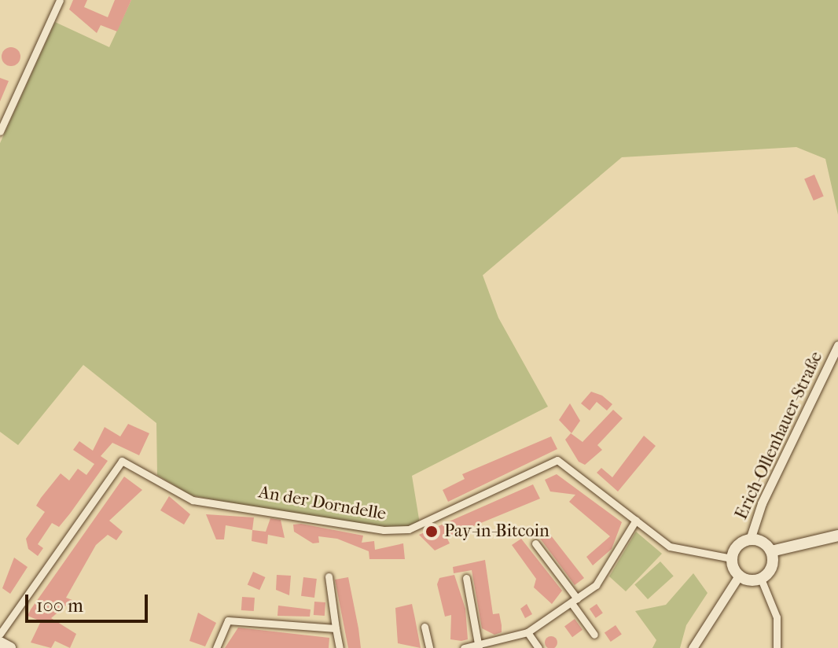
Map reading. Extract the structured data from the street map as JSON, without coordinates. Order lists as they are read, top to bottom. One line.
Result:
{"streets":{"street":["Erich-Ollenhauer-Straße","An der Dorndelle"]},"crossings":[["Erich-Ollenhauer-Straße","An der Dorndelle"]],"places":["Pay-in-Bitcoin"],"scale_bar":"100 m"}
